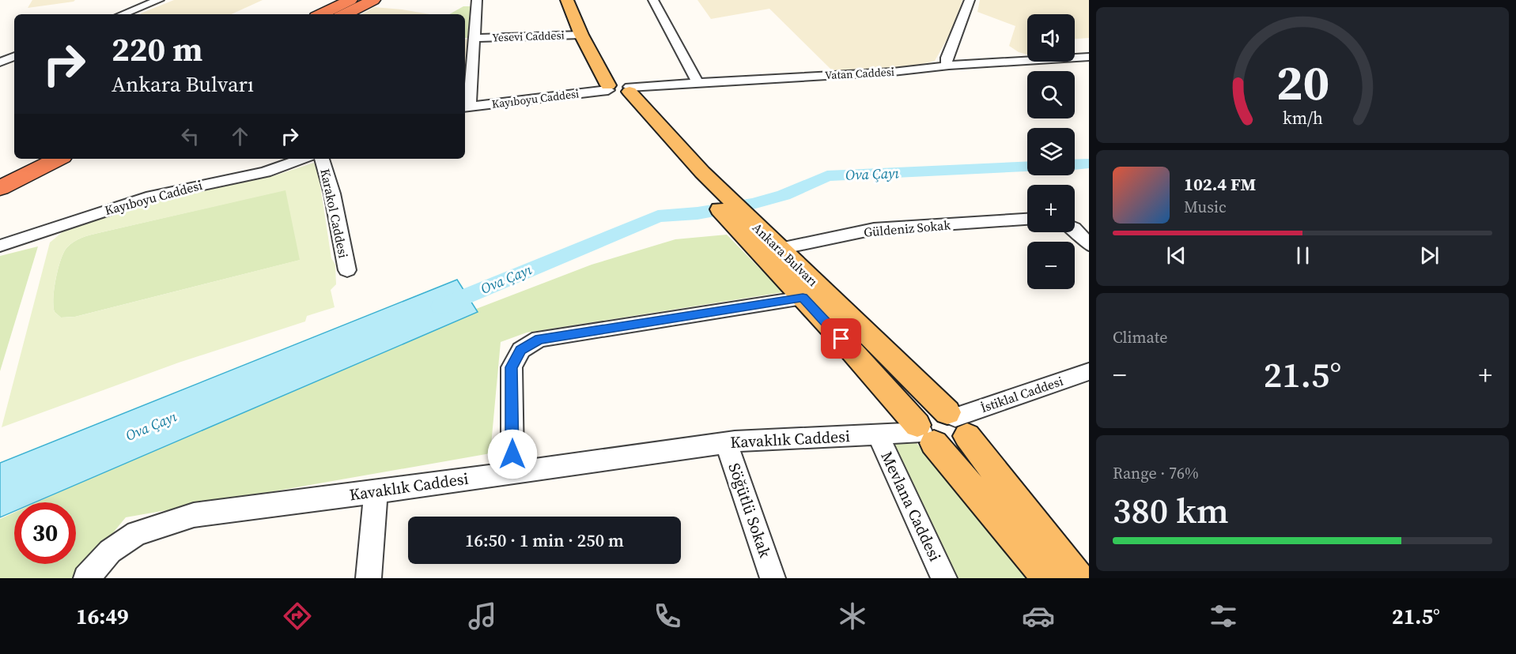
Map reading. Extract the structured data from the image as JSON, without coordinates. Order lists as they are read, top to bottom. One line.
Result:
{"streets":{"main road":["Ankara Bulvarı"],"street":["Yesevi Caddesi","Vatan Caddesi","Kayıboyu Caddesi","Karakol Caddesi","Güldeniz Sokak","İstiklal Caddesi","Kavaklık Caddesi","Mevlana Caddesi","Söğütlü Sokak"]},"crossings":[["Vatan Caddesi","Kayıboyu Caddesi"],["Güldeniz Sokak","Ankara Bulvarı"],["Ankara Bulvarı","İstiklal Caddesi"],["Ankara Bulvarı","Kavaklık Caddesi"],["Kavaklık Caddesi","Mevlana Caddesi"],["Kavaklık Caddesi","Söğütlü Sokak"]],"water":["Ova Çayı"],"page":{"map_buttons":["+","−"],"turn":["220 m","Ankara Bulvarı"],"song":["102.4 FM","Music"],"tile":["Climate",["Range · 76%","380 km"]],"heat":["−","21.5°","+"],"limit":"30","trip":"16:50 · 1 min · 250 m","tabs":["16:49","21.5°"],"gauge":["20","km/h"]}}
